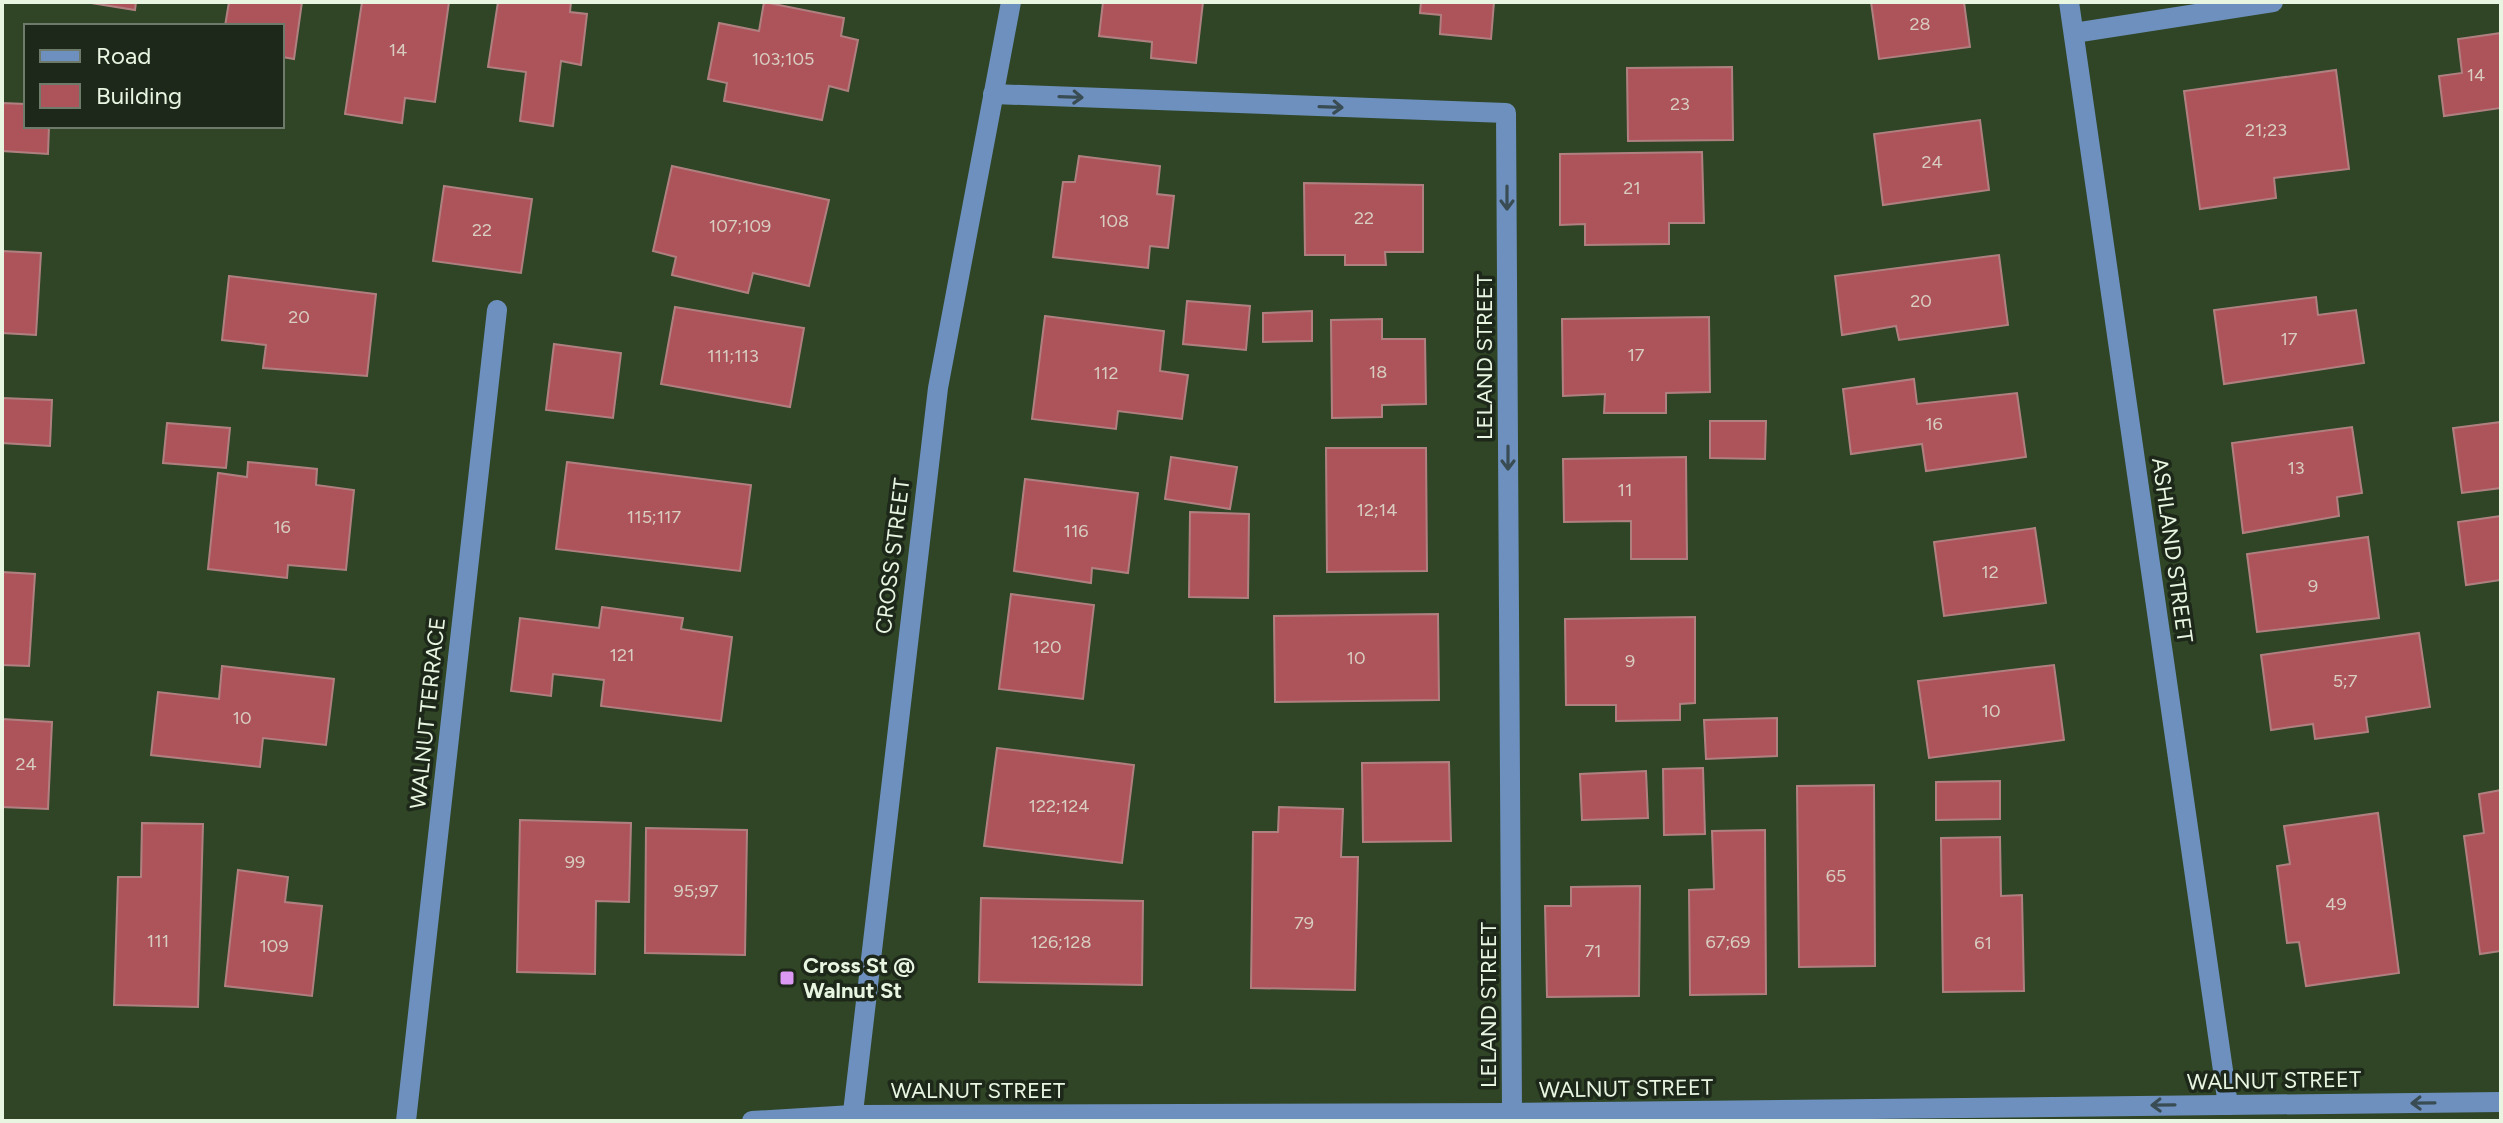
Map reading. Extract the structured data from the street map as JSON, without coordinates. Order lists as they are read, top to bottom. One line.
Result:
{"streets":{"street":["LELAND STREET","ASHLAND STREET","CROSS STREET","WALNUT TERRACE","WALNUT STREET"]},"crossings":[["LELAND STREET","CROSS STREET"],["LELAND STREET","WALNUT STREET"],["ASHLAND STREET","WALNUT STREET"],["CROSS STREET","WALNUT STREET"]],"one_way":["WALNUT STREET"],"places":{"transit":["Cross St @ Walnut St"]},"house_numbers":["28","14","103;105","14","23","21;23","24","21","22","108","107;109","22","20","20","17","17","111;113","18","112","16","13","11","12;14","115;117","16","116","12","9","120","121","10","9","5;7","10","10","24","122;124","99","65","95;97","49","79","111","126;128","67;69","61","109","71"],"legend":["Road","Building"]}
